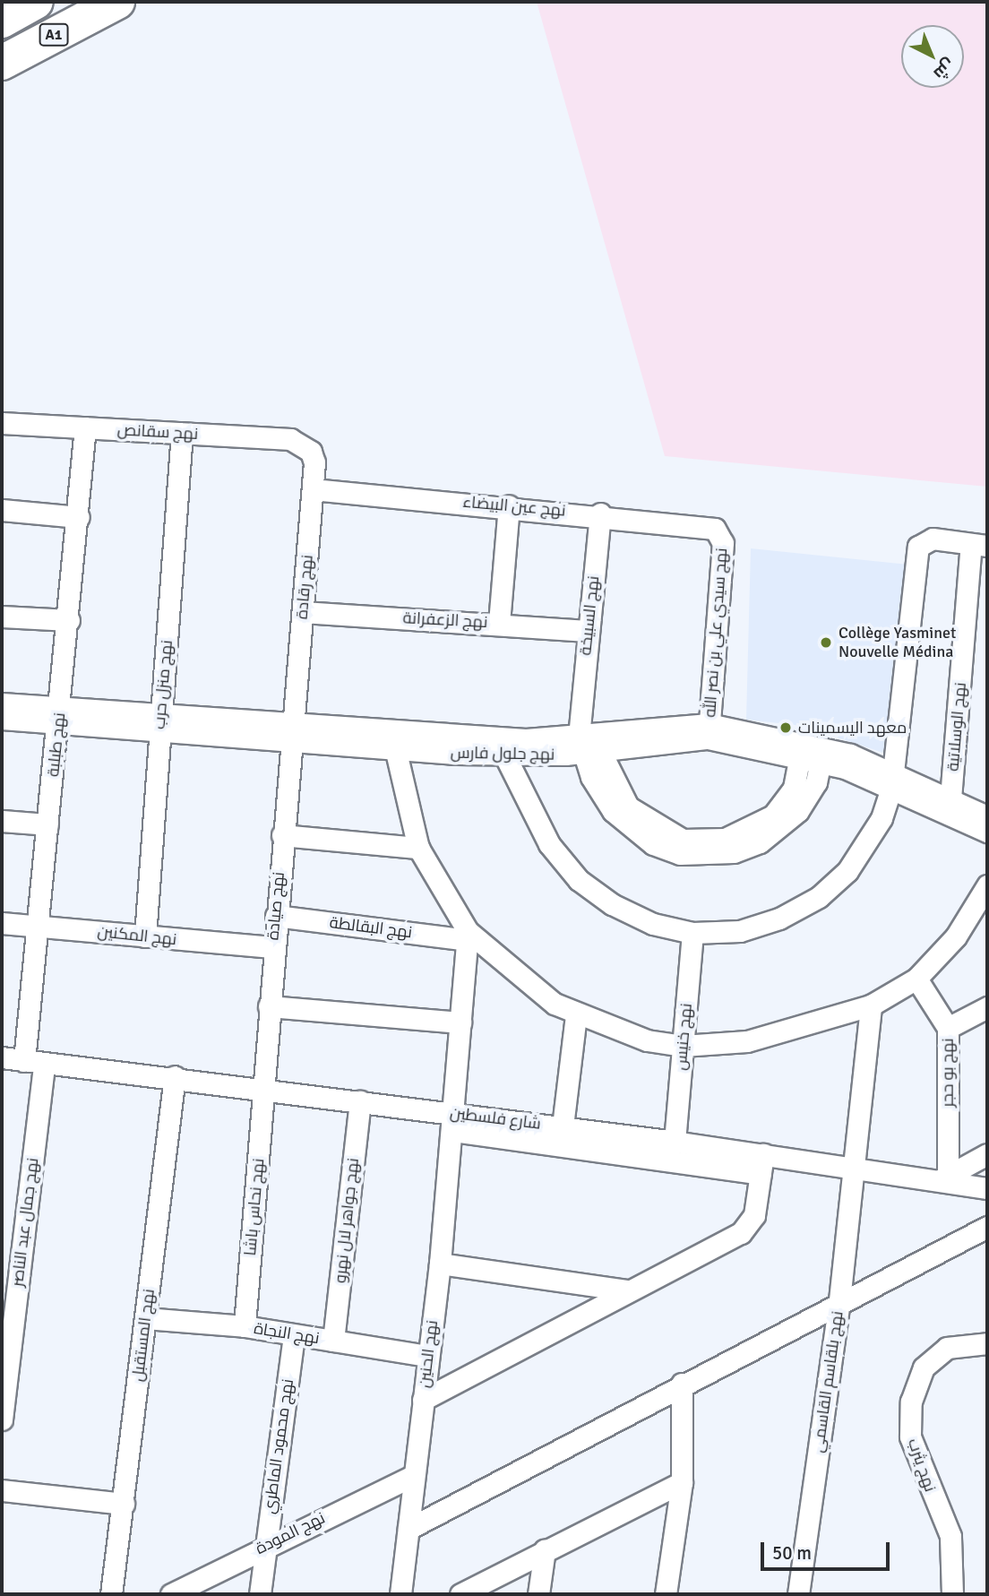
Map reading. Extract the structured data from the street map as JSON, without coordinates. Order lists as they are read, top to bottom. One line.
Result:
{"streets":{"highway":["A1"],"street":["نهج سقانص","نهج عين البيضاء","نهج رقادة","نهج السبيخة","نهج الزعفرانة","نهج سيدي علي بن نصر الله","نهج منزل حرب","نهج الوسلاتية","نهج طبلبة","نهج جلول فارس","نهج صيادة","نهج البقالطة","نهج المكنين","نهج خنيس","نهج بو حجر","شارع فلسطين","نهج نحاس باشا","نهج جواهر لال نهرو","نهج جمال عبد الناصر","نهج النجاة","نهج المستقبل","نهج الحنين","نهج بلقاسم القاسمي","نهج محمود الماطري","نهج يثرب","نهج المودة"]},"crossings":[["نهج سقانص","نهج رقادة"],["نهج سقانص","نهج منزل حرب"],["نهج سقانص","نهج طبلبة"],["نهج عين البيضاء","نهج رقادة"],["نهج عين البيضاء","نهج السبيخة"],["نهج عين البيضاء","نهج سيدي علي بن نصر الله"],["نهج رقادة","نهج الزعفرانة"],["نهج رقادة","نهج جلول فارس"],["نهج رقادة","نهج صيادة"],["نهج السبيخة","نهج الزعفرانة"],["نهج السبيخة","نهج جلول فارس"],["نهج سيدي علي بن نصر الله","نهج جلول فارس"],["نهج منزل حرب","نهج جلول فارس"],["نهج منزل حرب","نهج المكنين"],["نهج الوسلاتية","نهج جلول فارس"],["نهج طبلبة","نهج جلول فارس"],["نهج طبلبة","نهج المكنين"],["نهج طبلبة","شارع فلسطين"],["نهج طبلبة","نهج جمال عبد الناصر"],["نهج جلول فارس","نهج صيادة"],["نهج صيادة","نهج البقالطة"],["نهج صيادة","نهج المكنين"],["نهج صيادة","شارع فلسطين"],["نهج صيادة","نهج نحاس باشا"],["نهج البقالطة","نهج الحنين"],["نهج خنيس","شارع فلسطين"],["نهج بو حجر","شارع فلسطين"],["شارع فلسطين","نهج نحاس باشا"],["شارع فلسطين","نهج جواهر لال نهرو"],["شارع فلسطين","نهج جمال عبد الناصر"],["شارع فلسطين","نهج المستقبل"],["شارع فلسطين","نهج الحنين"],["شارع فلسطين","نهج بلقاسم القاسمي"],["نهج نحاس باشا","نهج النجاة"],["نهج جواهر لال نهرو","نهج النجاة"],["نهج النجاة","نهج المستقبل"],["نهج النجاة","نهج الحنين"],["نهج النجاة","نهج محمود الماطري"],["نهج الحنين","نهج المودة"],["نهج محمود الماطري","نهج المودة"]],"places":["Collège Yasminet Nouvelle Médina","معهد اليسمينات"],"scale_bar":"50 m","north":"bottom right"}
